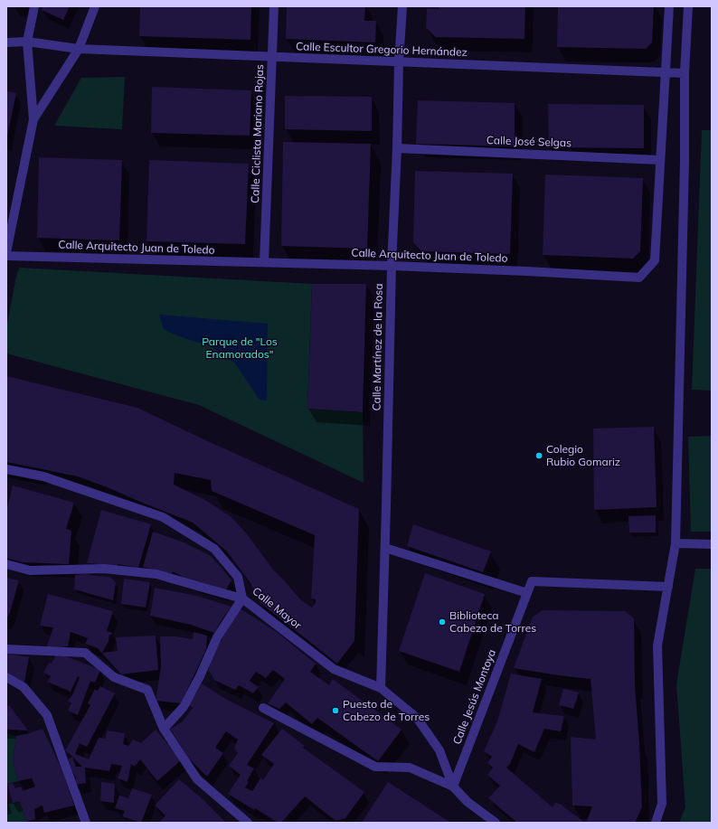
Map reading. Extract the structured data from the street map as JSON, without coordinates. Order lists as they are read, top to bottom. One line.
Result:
{"streets":{"street":["Calle Escultor Gregorio Hernández","Calle Ciclista Mariano Rojas","Calle José Selgas","Calle Arquitecto Juan de Toledo","Calle Martínez de la Rosa","Calle Mayor","Calle Jesús Montoya"]},"crossings":[["Calle Escultor Gregorio Hernández","Calle Ciclista Mariano Rojas"],["Calle Escultor Gregorio Hernández","Calle Arquitecto Juan de Toledo"],["Calle Escultor Gregorio Hernández","Calle Martínez de la Rosa"],["Calle Ciclista Mariano Rojas","Calle Arquitecto Juan de Toledo"],["Calle José Selgas","Calle Arquitecto Juan de Toledo"],["Calle José Selgas","Calle Martínez de la Rosa"],["Calle Arquitecto Juan de Toledo","Calle Martínez de la Rosa"],["Calle Martínez de la Rosa","Calle Mayor"],["Calle Mayor","Calle Jesús Montoya"]],"parks":["Parque de \"Los Enamorados\""],"places":["Colegio Rubio Gomariz","Biblioteca Cabezo de Torres","Puesto de Cabezo de Torres"]}
